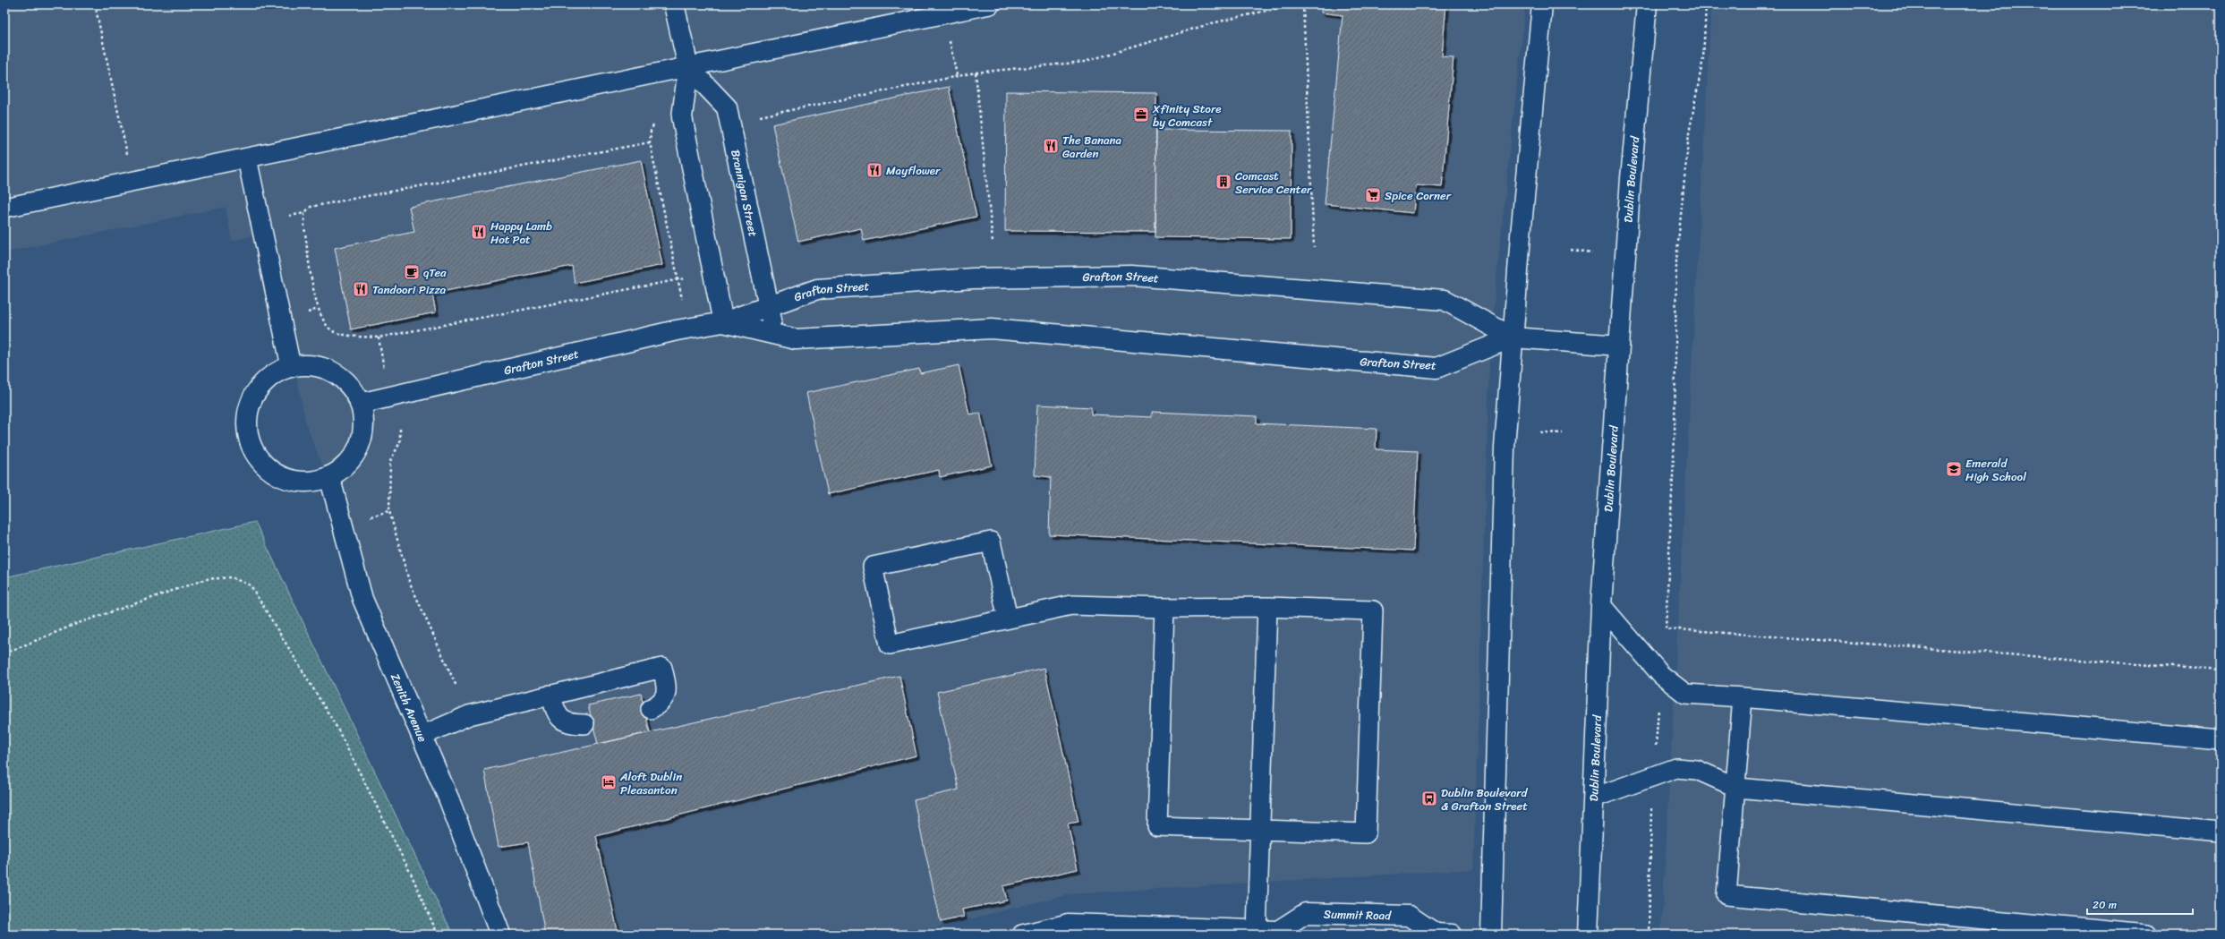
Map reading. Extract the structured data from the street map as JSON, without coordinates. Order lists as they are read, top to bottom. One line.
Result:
{"streets":{"street":["Dublin Boulevard","Brannigan Street","Grafton Street","Zenith Avenue","Summit Road"]},"crossings":[["Dublin Boulevard","Grafton Street"],["Brannigan Street","Grafton Street"],["Grafton Street","Zenith Avenue"]],"places":{"office":["Xfinity Store by Comcast"],"restaurant":["The Banana Garden","Mayflower","Happy Lamb Hot Pot","Tandoori Pizza"],"building":["Comcast Service Center"],"supermarket":["Spice Corner"],"cafe":["qTea"],"school or university":["Emerald High School"],"hotel":["Aloft Dublin Pleasanton"],"bus stop":["Dublin Boulevard & Grafton Street"]},"scale_bar":"20 m"}
